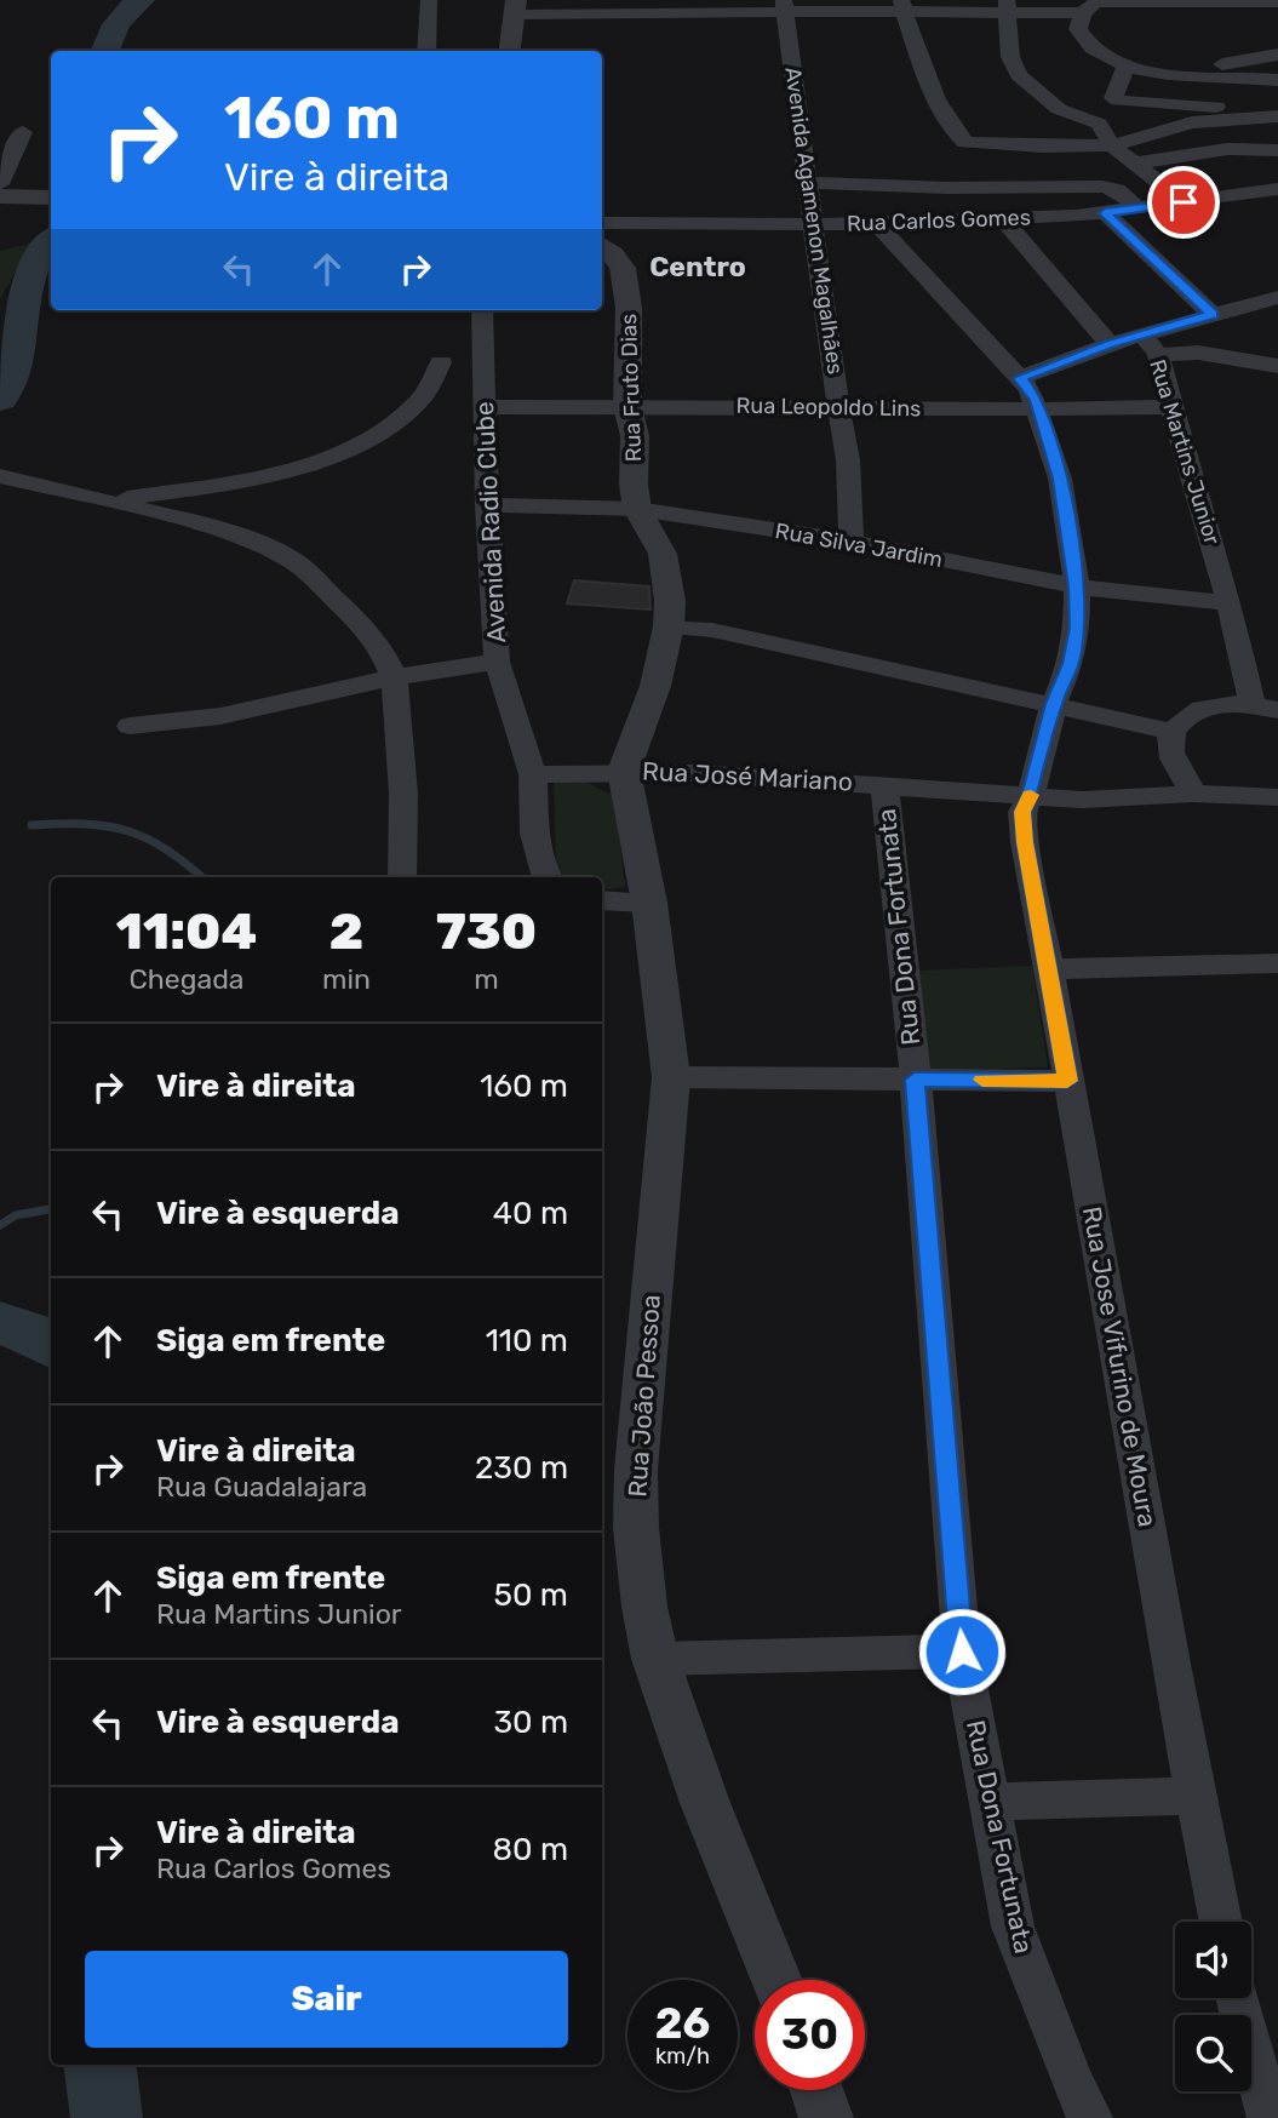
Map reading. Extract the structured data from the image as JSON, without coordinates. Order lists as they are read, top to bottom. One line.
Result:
{"streets":{"street":["Avenida Agamenon Magalhães","Rua Carlos Gomes","Rua Fruto Dias","Rua Leopoldo Lins","Rua Martins Junior","Avenida Radio Clube","Rua Silva Jardim","Rua José Mariano","Rua Dona Fortunata","Rua Jose Vifurino de Moura","Rua João Pessoa"]},"crossings":[["Avenida Agamenon Magalhães","Rua Carlos Gomes"],["Avenida Agamenon Magalhães","Rua Leopoldo Lins"],["Avenida Agamenon Magalhães","Rua Silva Jardim"],["Rua Fruto Dias","Rua Leopoldo Lins"],["Rua Fruto Dias","Rua Silva Jardim"],["Rua Leopoldo Lins","Rua Martins Junior"],["Rua Leopoldo Lins","Avenida Radio Clube"],["Rua Martins Junior","Rua Silva Jardim"],["Avenida Radio Clube","Rua Silva Jardim"],["Avenida Radio Clube","Rua José Mariano"],["Rua José Mariano","Rua Dona Fortunata"],["Rua José Mariano","Rua Jose Vifurino de Moura"],["Rua José Mariano","Rua João Pessoa"]],"districts":["Centro"],"page":{"turn":["160 m","Vire à direita"],"eta":["11:04","Chegada","2","min","730","m"],"list":[{"name":"Vire à direita","value":"160 m"},{"name":"Vire à esquerda","value":"40 m"},{"name":"Siga em frente","value":"110 m"},{"name":"Vire à direita","note":"Rua Guadalajara","value":"230 m"},{"name":"Siga em frente","note":"Rua Martins Junior","value":"50 m"},{"name":"Vire à esquerda","value":"30 m"},{"name":"Vire à direita","note":"Rua Carlos Gomes","value":"80 m"}],"buttons":"Sair","speed":"26 km/h","limit":"30"}}
